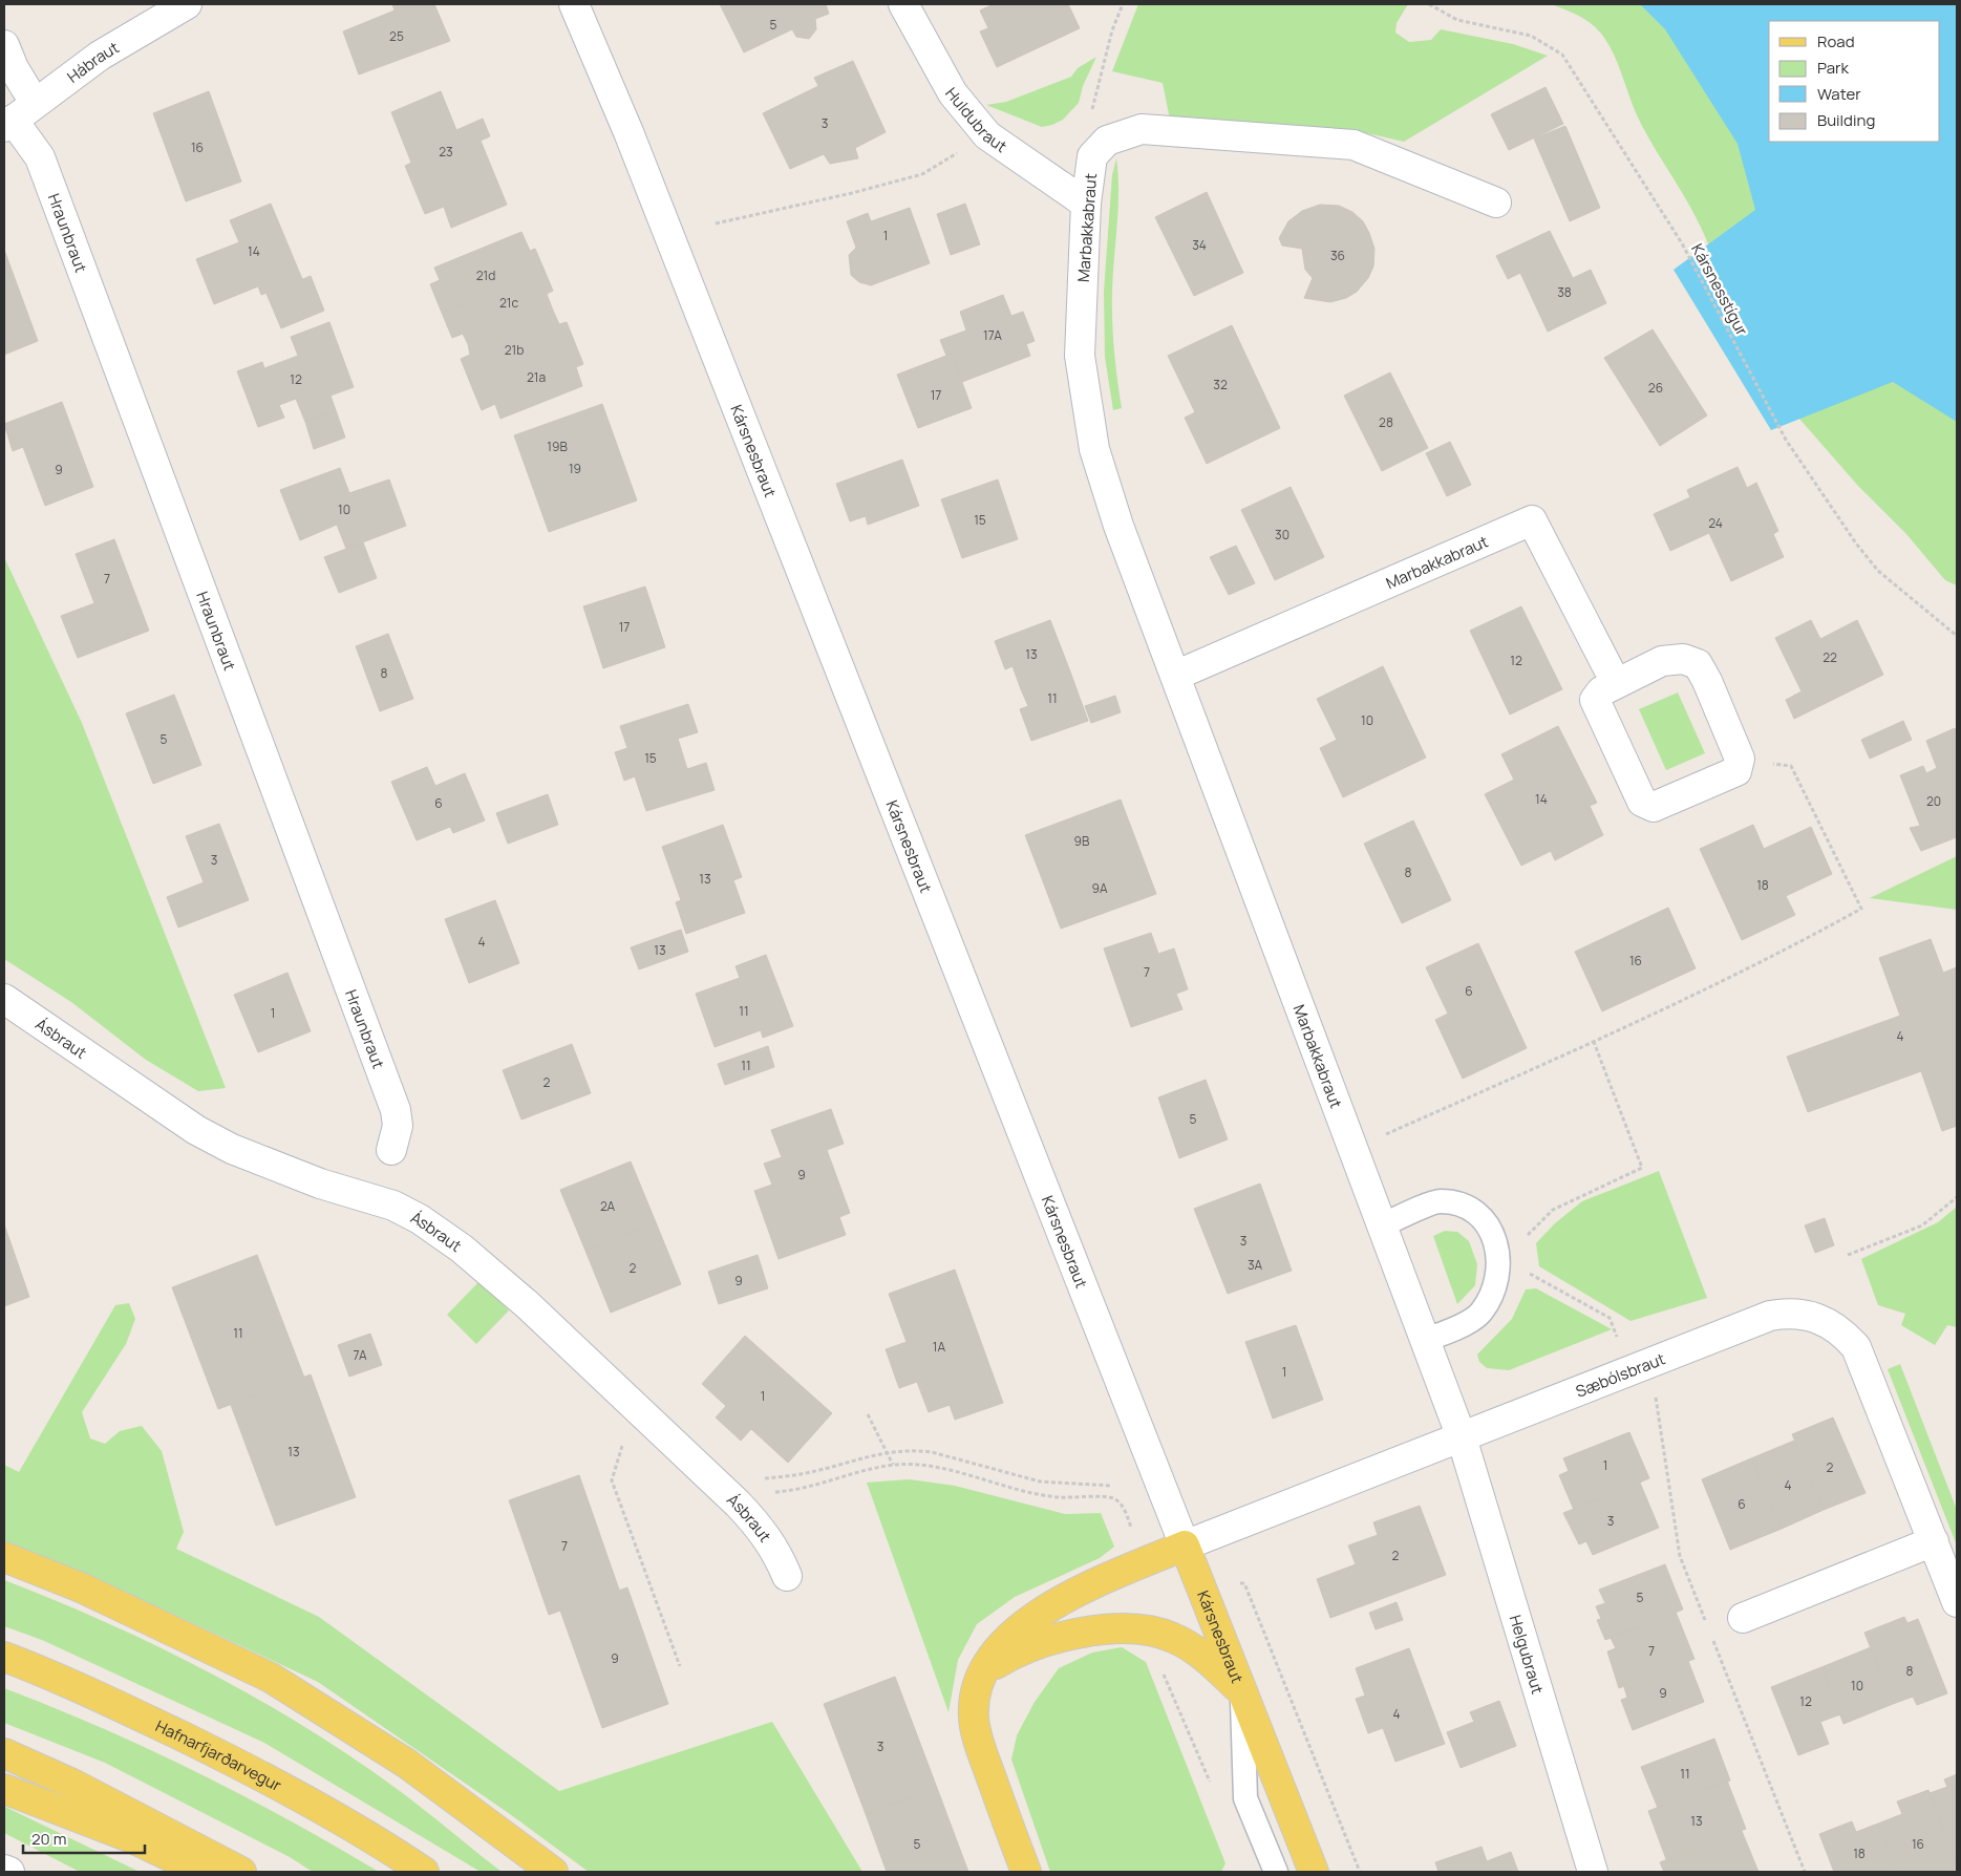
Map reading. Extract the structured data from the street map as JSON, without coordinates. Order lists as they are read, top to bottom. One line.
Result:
{"streets":{"main road":["Kársnesbraut","Hafnarfjarðarvegur"],"street":["Hábraut","Huldubraut","Marbakkabraut","Hraunbraut","Ásbraut","Sæbólsbraut","Helgubraut"],"path":["Kársnesstígur"]},"crossings":[["Hábraut","Hraunbraut"],["Huldubraut","Marbakkabraut"],["Marbakkabraut","Sæbólsbraut"],["Marbakkabraut","Helgubraut"],["Kársnesbraut","Sæbólsbraut"],["Sæbólsbraut","Helgubraut"]],"house_numbers":["5","25","3","16","23","1","34","14","36","21d","38","21c","17A","21b","21a","12","32","26","17","28","19B","19","9","10","15","24","30","7","17","13","22","12","8","11","10","5","15","14","20","6","9B","3","8","13","18","9A","4","13","16","7","6","11","1","4","11","2","5","9","2A","3","3A","2","9","11","1A","7A","1","1","13","1","2","4","6","3","7","2","5","7","9","8","10","9","12","4","3","11","13","5","16","18"],"legend":["Road","Park","Water","Building"],"scale_bar":"20 m"}
